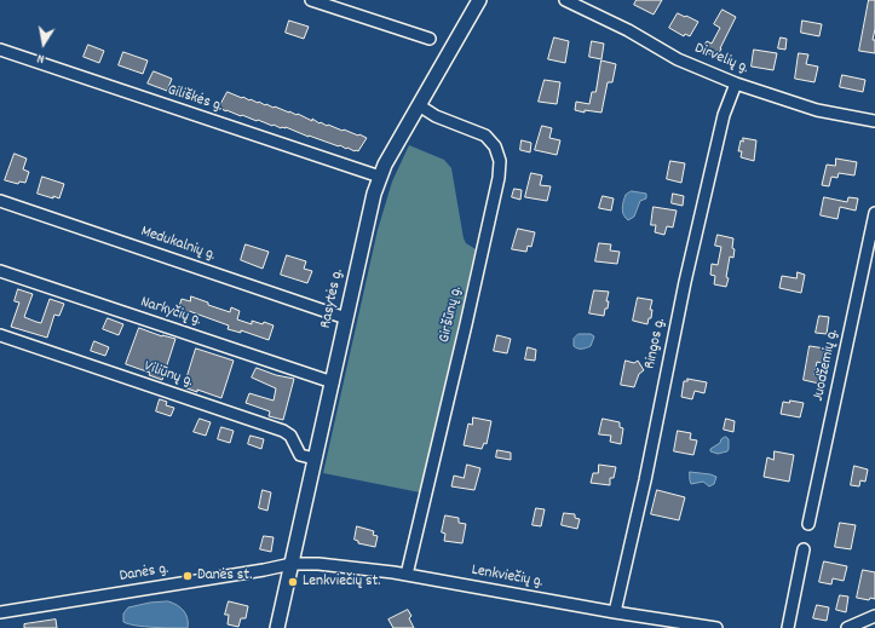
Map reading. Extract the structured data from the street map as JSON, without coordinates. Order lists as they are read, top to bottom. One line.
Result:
{"streets":{"main road":["Rasytės g."],"street":["Dirvelių g.","Giliškės g.","Medukalnių g.","Narkyčių g.","Giršūnų g.","Ringos g.","Juodžemių g.","Viliūnų g.","Danės g.","Lenkviečių g."]},"crossings":[["Dirvelių g.","Ringos g."],["Giliškės g.","Rasytės g."],["Medukalnių g.","Rasytės g."],["Rasytės g.","Narkyčių g."],["Rasytės g.","Giršūnų g."],["Rasytės g.","Viliūnų g."],["Rasytės g.","Danės g."],["Rasytės g.","Lenkviečių g."],["Giršūnų g.","Lenkviečių g."],["Ringos g.","Lenkviečių g."],["Danės g.","Lenkviečių g."]],"places":["Danės st.","Lenkviečių st."],"north":"bottom"}
